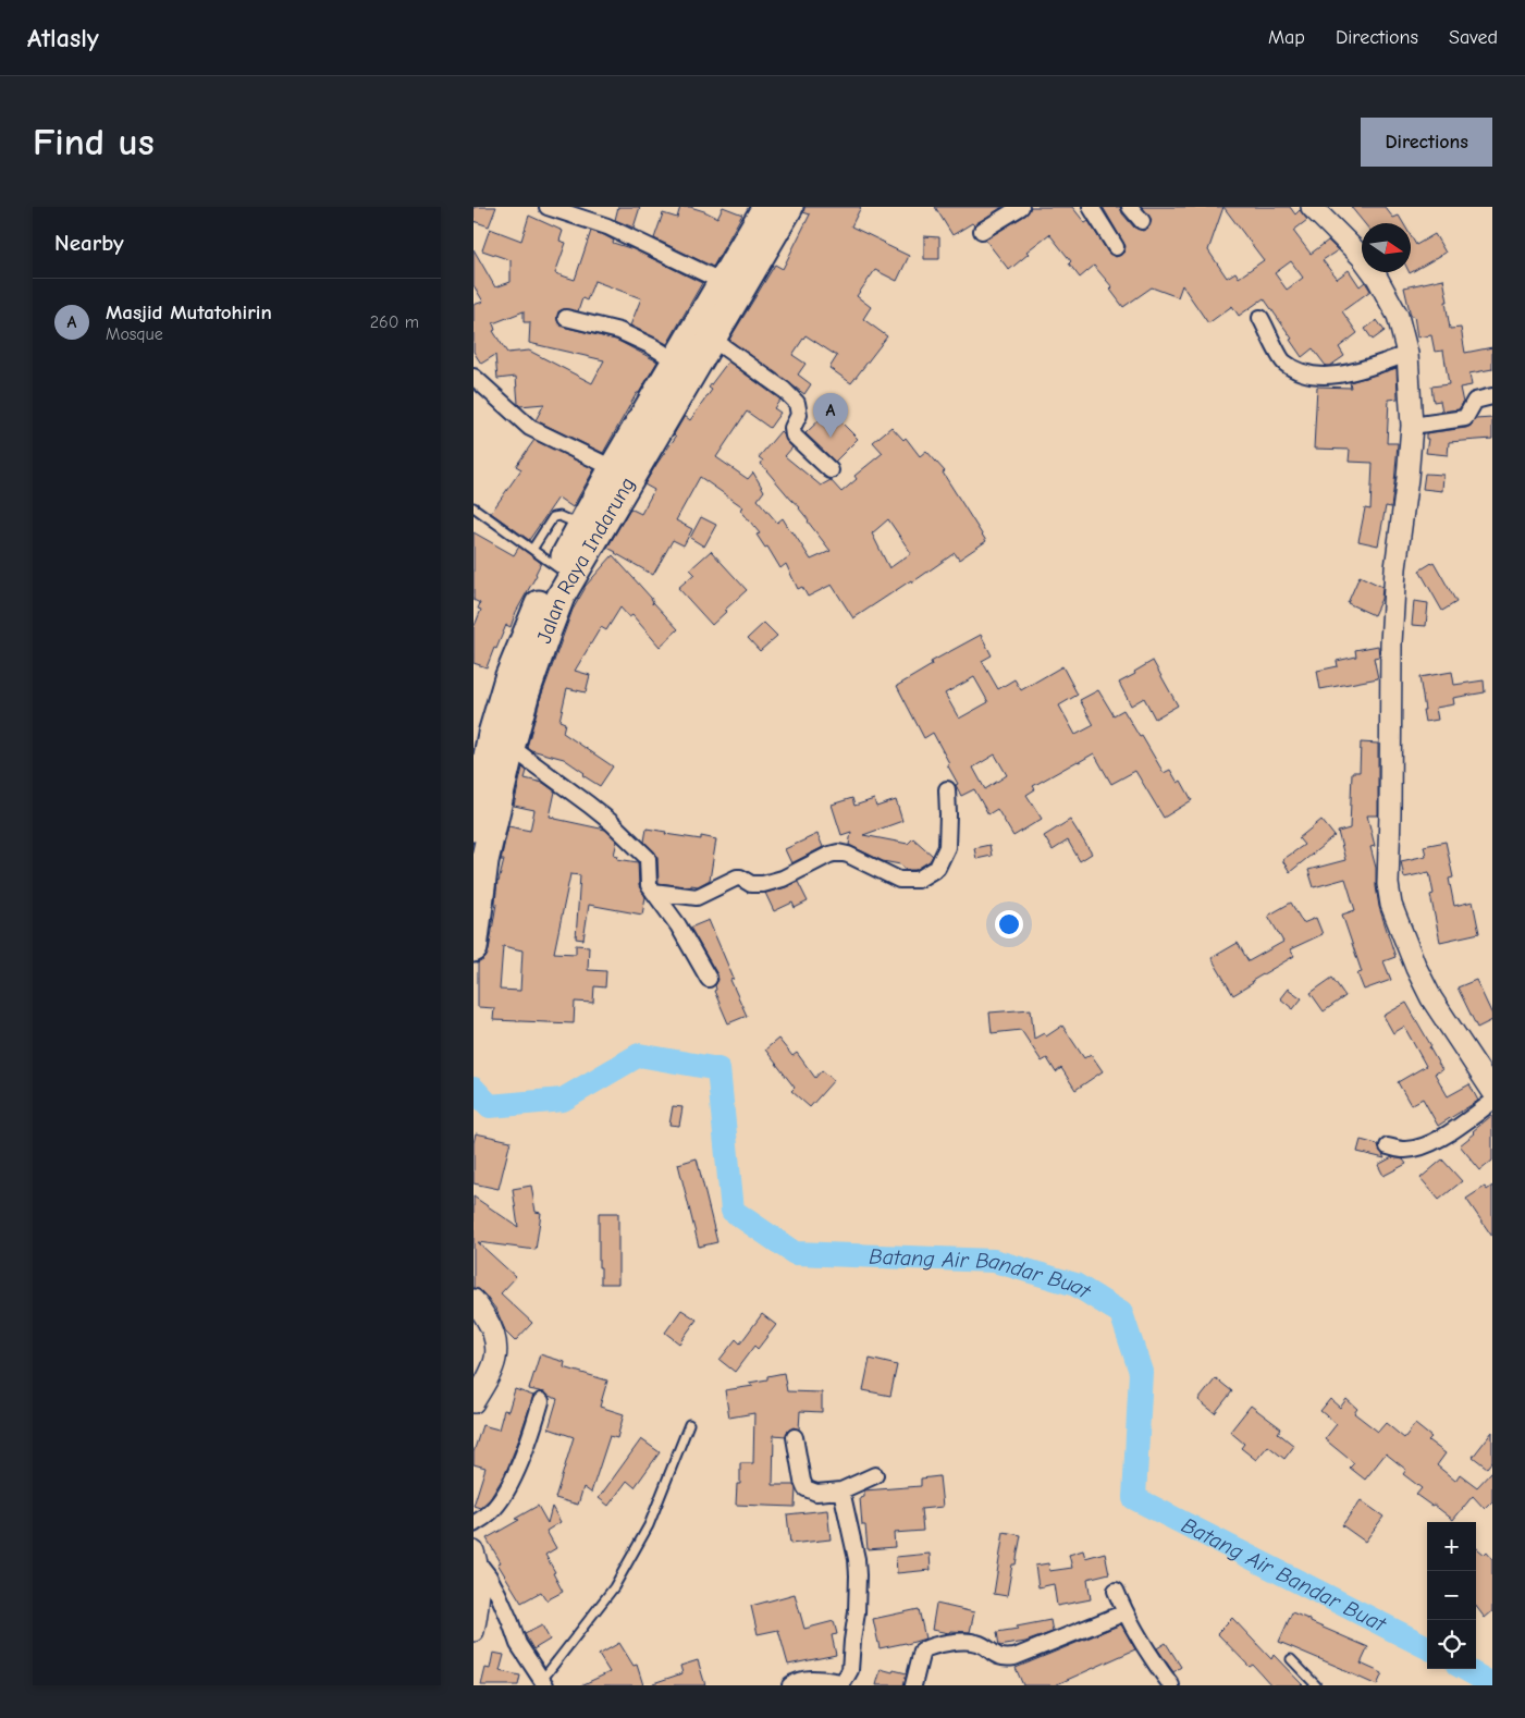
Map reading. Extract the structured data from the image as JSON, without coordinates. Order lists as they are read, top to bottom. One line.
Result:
{"streets":{"highway":["Jalan Raya Indarung"]},"water":["Batang Air Bandar Buat"],"north":"right","page":{"header":"Atlasly","nav":["Map","Directions","Saved"],"buttons":"Directions","title":"Find us","heading":"Nearby","list":[{"mark":"A","name":"Masjid Mutatohirin","note":"Mosque","value":"260 m"}],"pins":"A","map_buttons":["+","−"]}}
